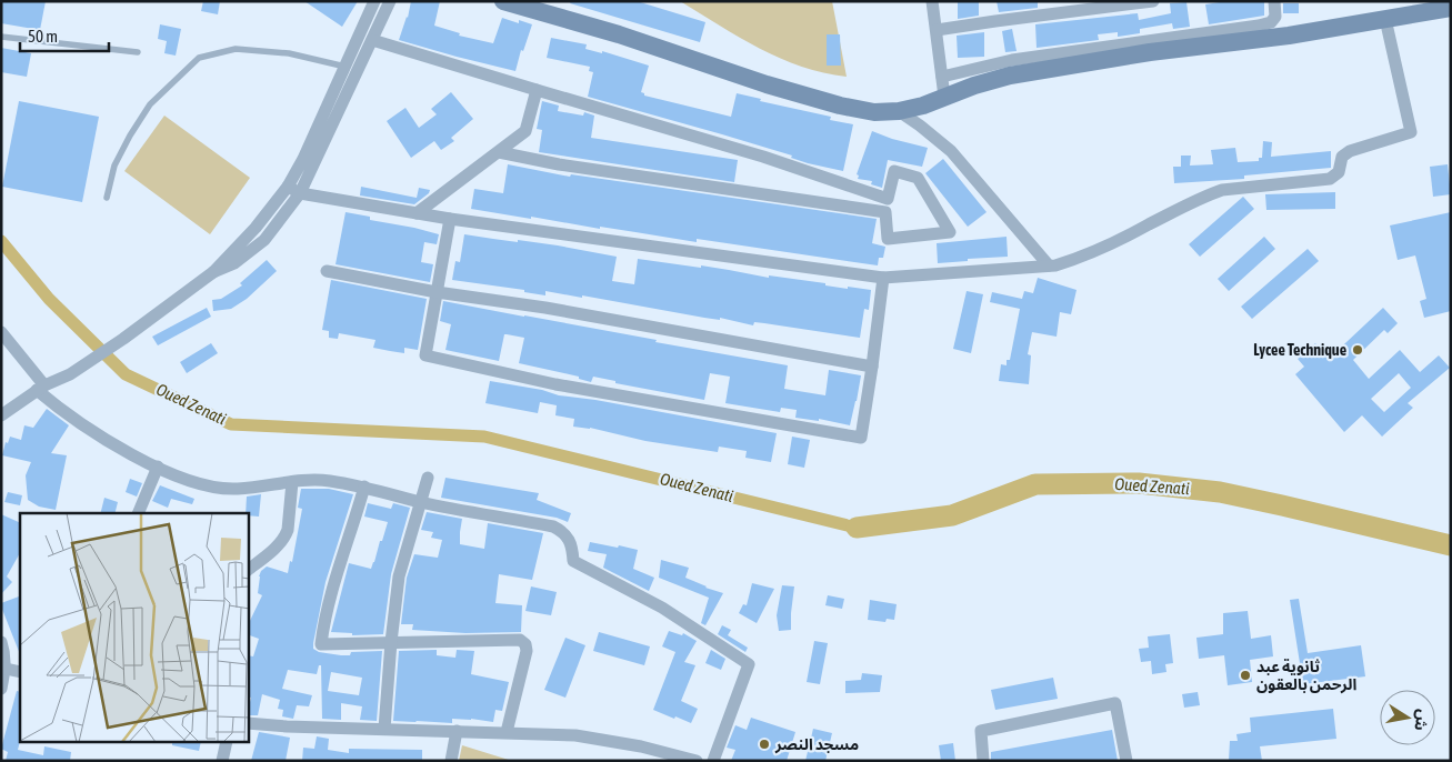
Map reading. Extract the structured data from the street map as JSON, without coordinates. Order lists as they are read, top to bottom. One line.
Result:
{"water":["Oued Zenati"],"places":["Lycee Technique","ثانوية عبد الرحمن بالعقون","مسجد النصر"],"scale_bar":"50 m","north":"right"}
